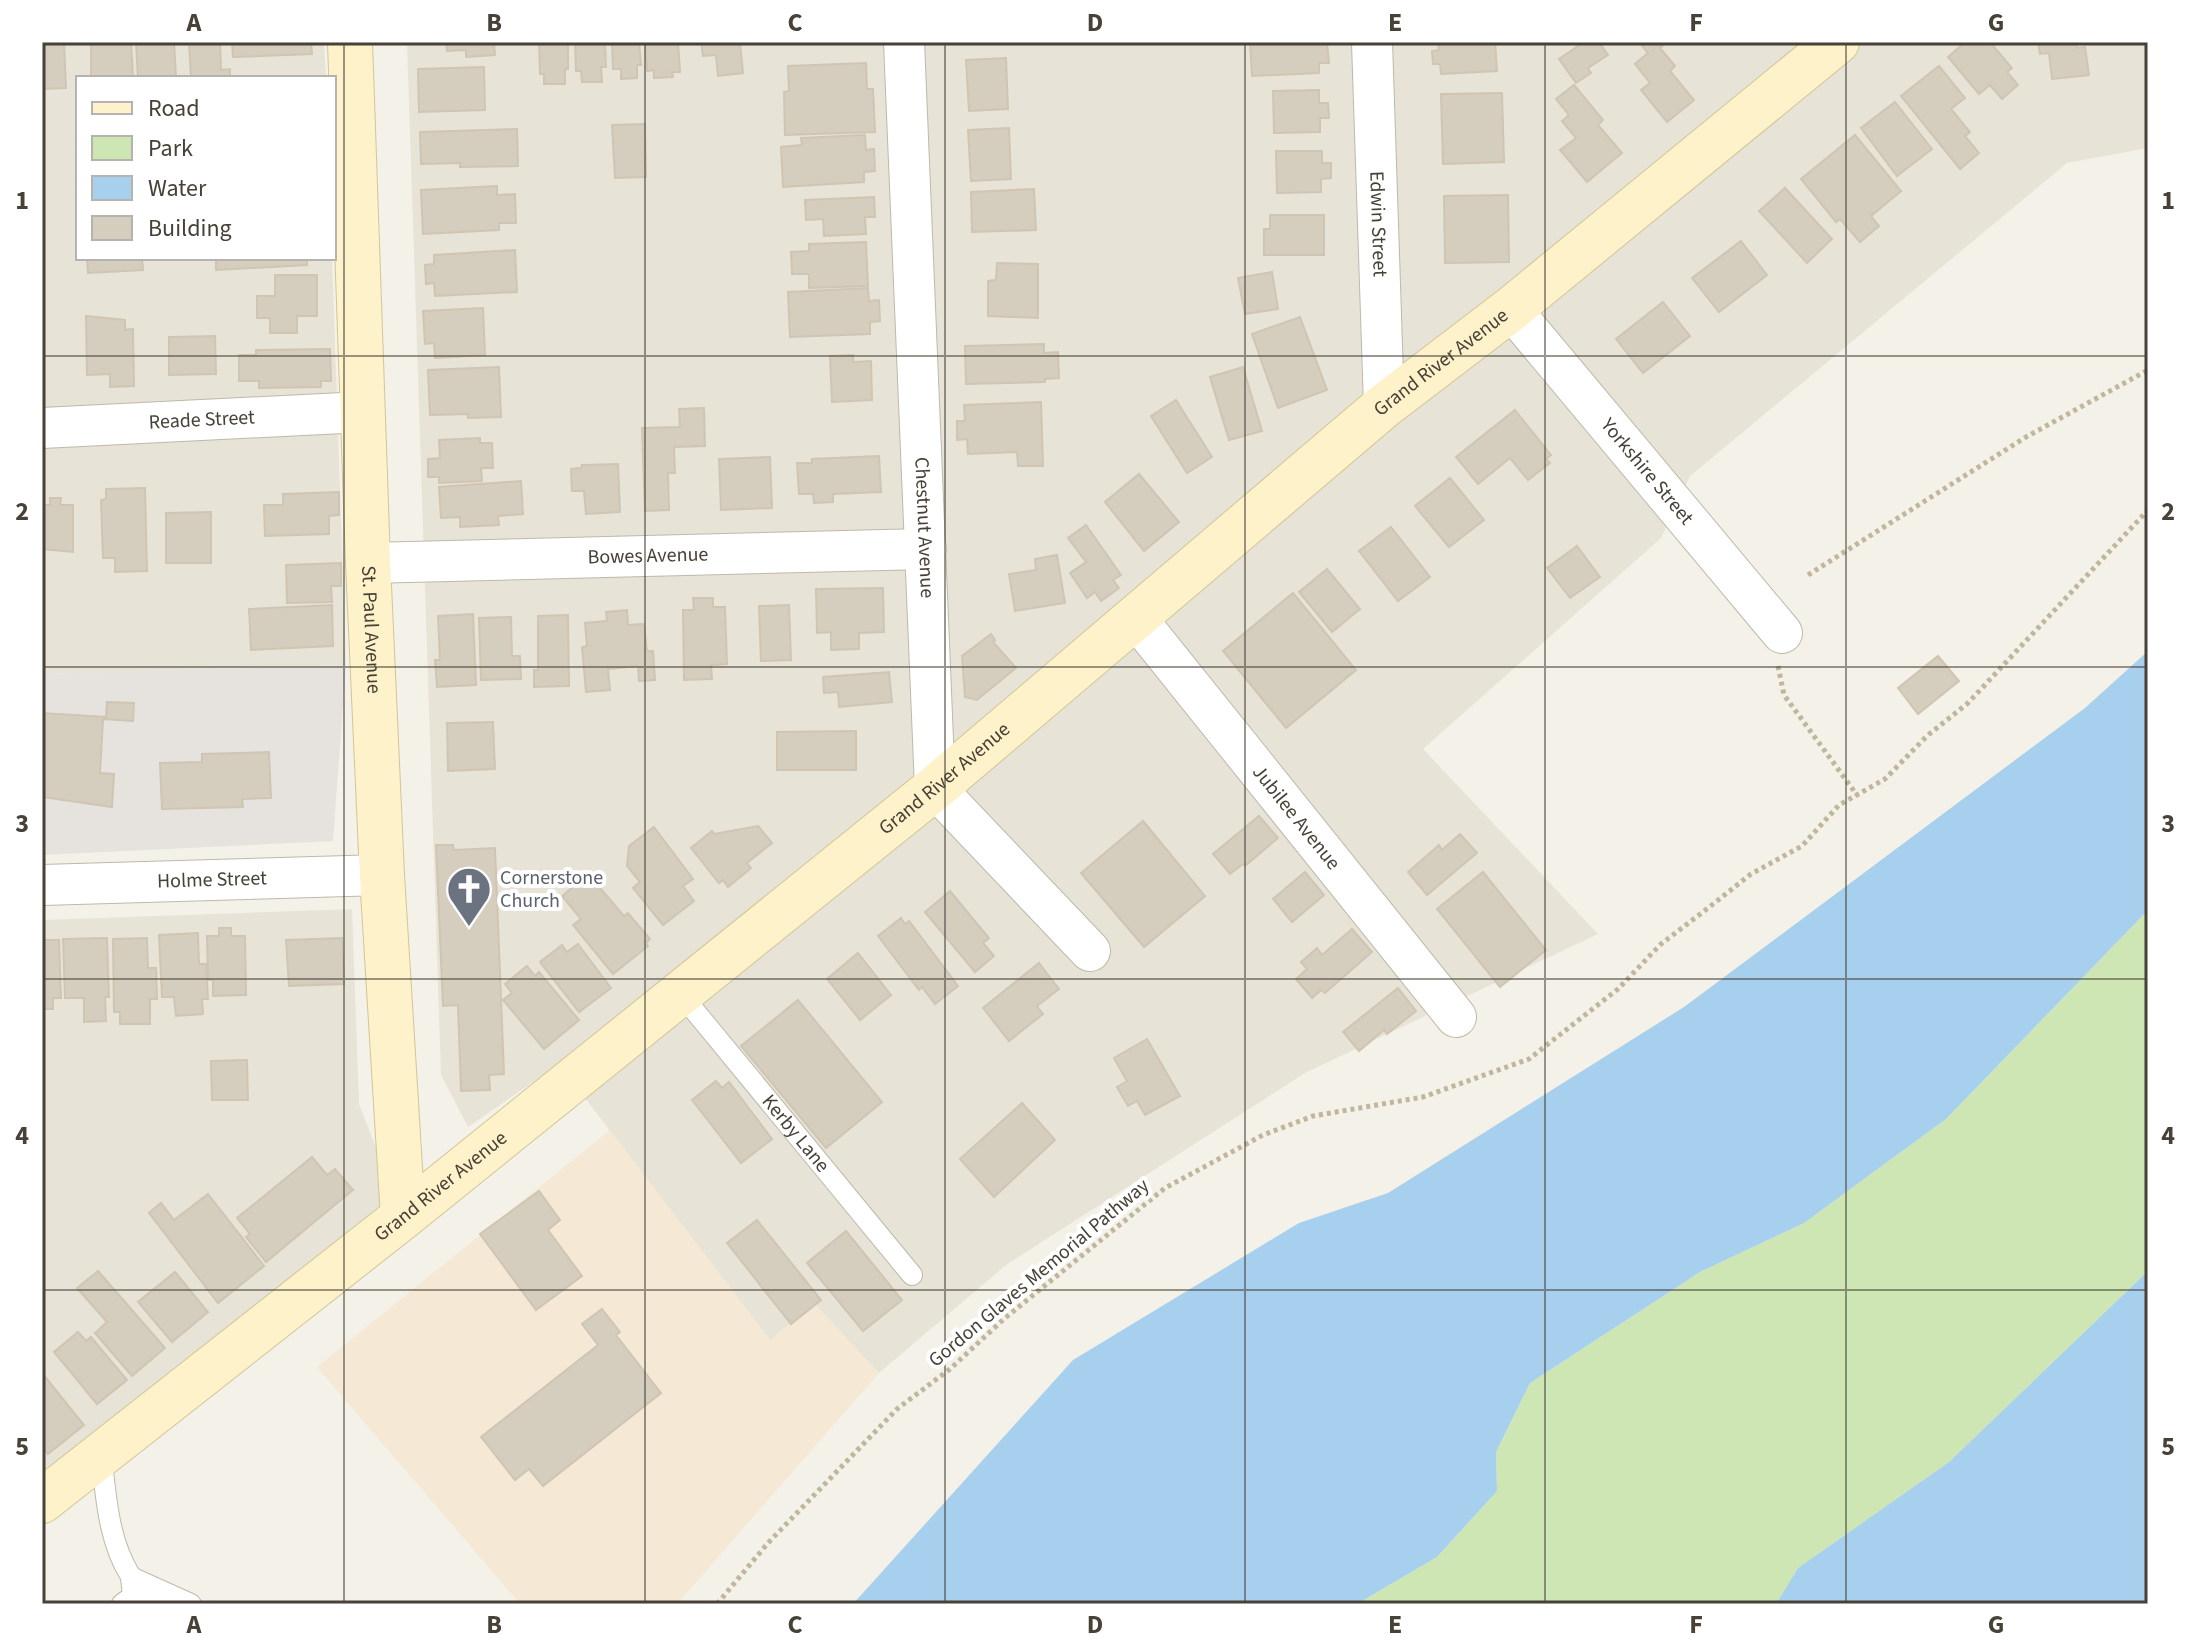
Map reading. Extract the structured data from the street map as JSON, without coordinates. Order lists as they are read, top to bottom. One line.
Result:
{"streets":{"street":["Edwin Street","Grand River Avenue","Reade Street","Yorkshire Street","Chestnut Avenue","Bowes Avenue","St. Paul Avenue","Jubilee Avenue","Holme Street"],"lane":["Kerby Lane"],"path":["Gordon Glaves Memorial Pathway"]},"crossings":[["Edwin Street","Grand River Avenue"],["Grand River Avenue","Yorkshire Street"],["Grand River Avenue","Chestnut Avenue"],["Grand River Avenue","St. Paul Avenue"],["Grand River Avenue","Jubilee Avenue"],["Grand River Avenue","Kerby Lane"],["Reade Street","St. Paul Avenue"],["Chestnut Avenue","Bowes Avenue"],["Bowes Avenue","St. Paul Avenue"],["St. Paul Avenue","Holme Street"]],"places":{"church":["Cornerstone Church"]},"legend":["Road","Park","Water","Building"],"grid":{"columns":["A","B","C","D","E","F","G"],"rows":["1","2","3","4","5"]}}
